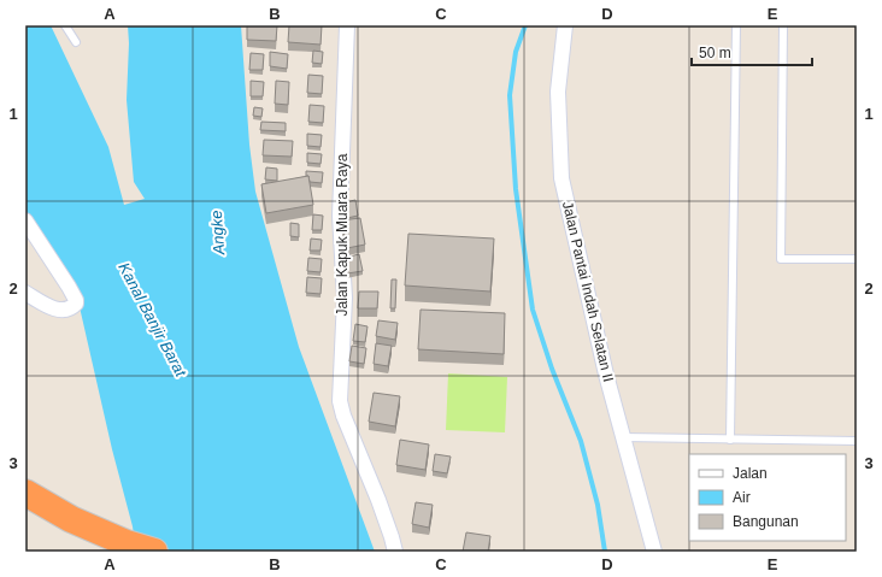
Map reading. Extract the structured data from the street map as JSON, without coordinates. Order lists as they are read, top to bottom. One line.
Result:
{"streets":{"street":["Jalan Kapuk Muara Raya","Jalan Pantai Indah Selatan II"]},"water":["Angke","Kanal Banjir Barat"],"legend":["Jalan","Air","Bangunan"],"scale_bar":"50 m","grid":{"columns":["A","B","C","D","E"],"rows":["1","2","3"]}}
